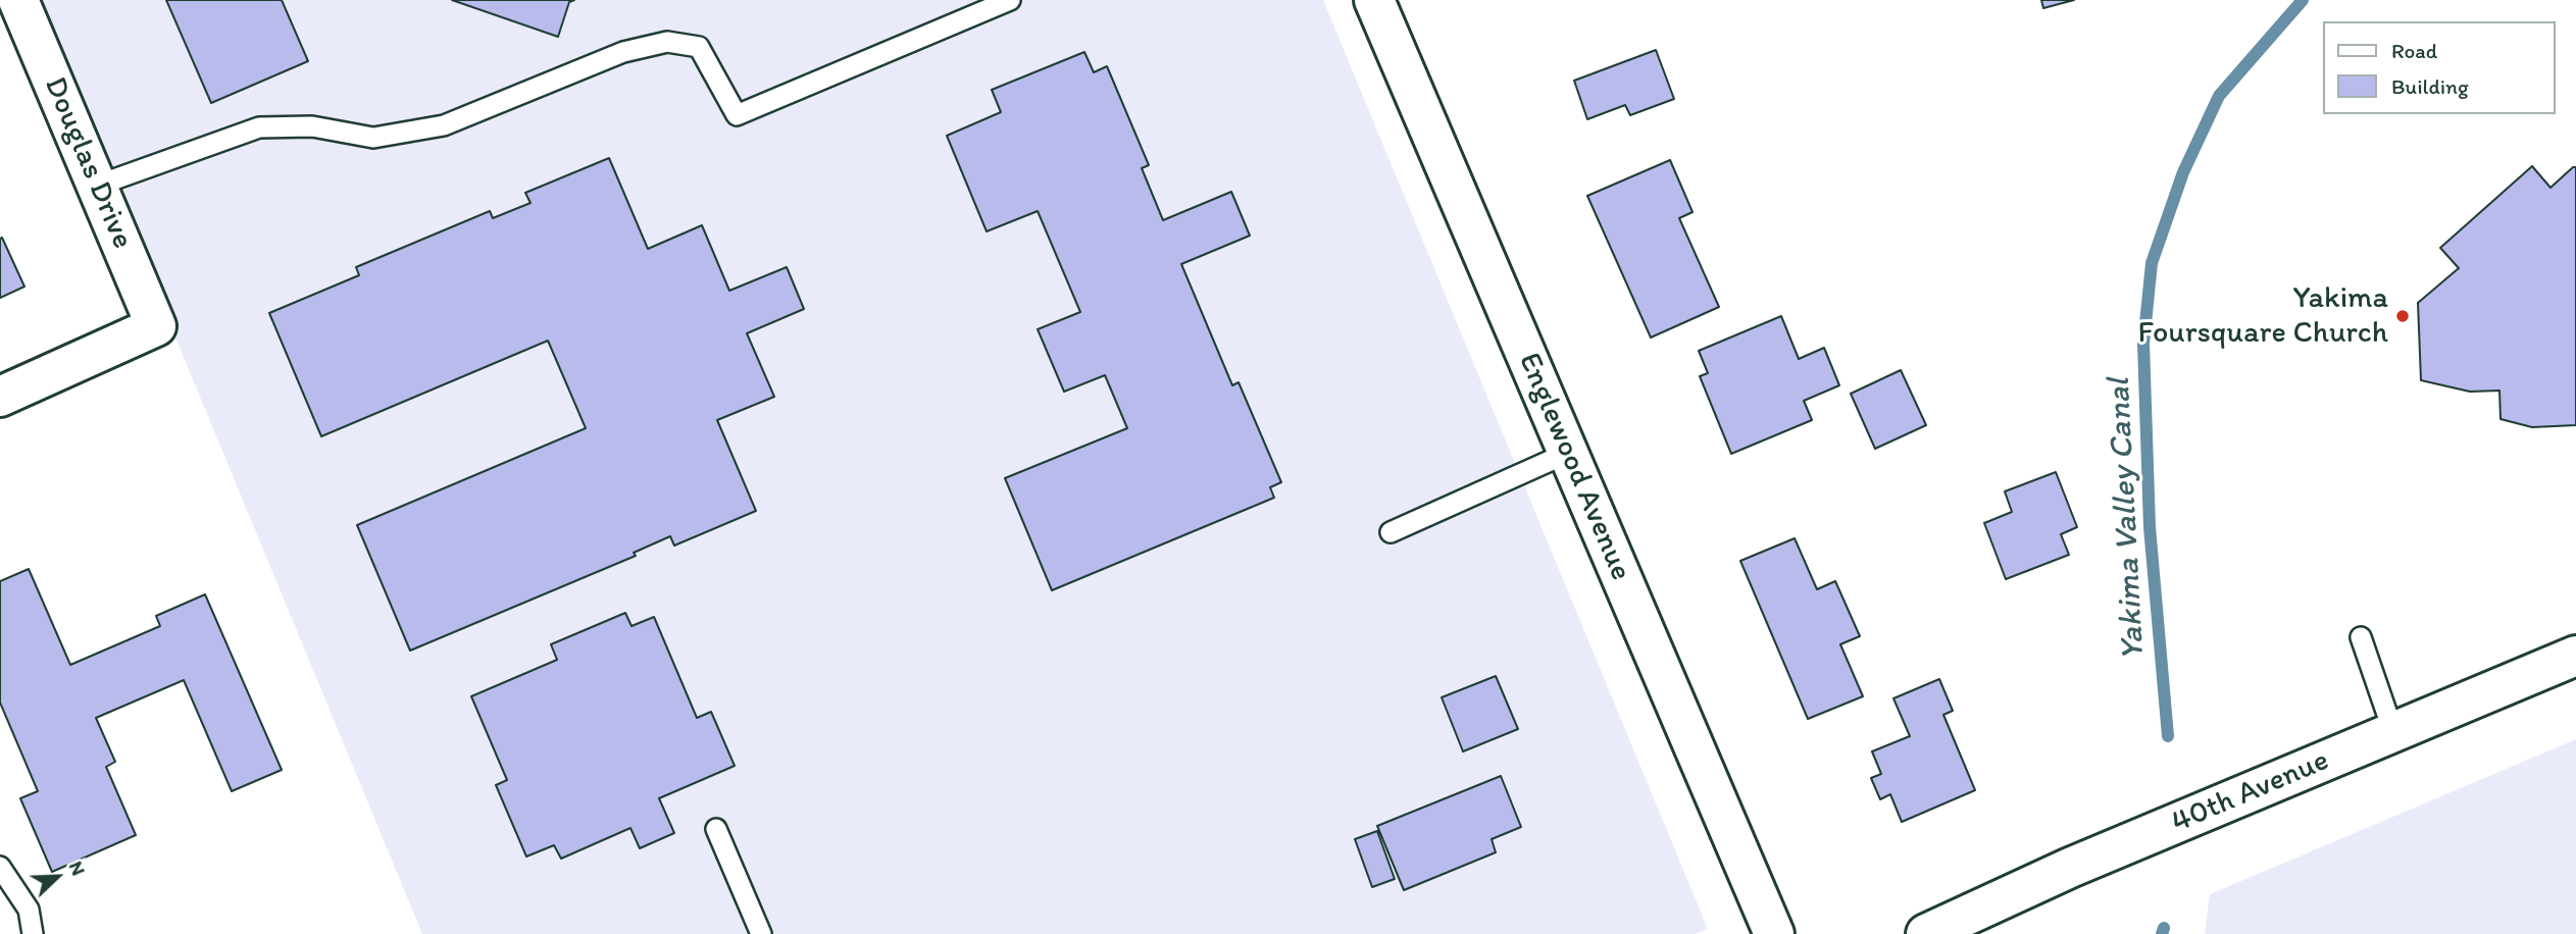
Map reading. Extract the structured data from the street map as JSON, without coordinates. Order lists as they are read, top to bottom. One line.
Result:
{"streets":{"street":["Douglas Drive","Englewood Avenue","40th Avenue"]},"water":["Yakima Valley Canal"],"places":["Yakima Foursquare Church"],"legend":["Road","Building"],"north":"top right"}
